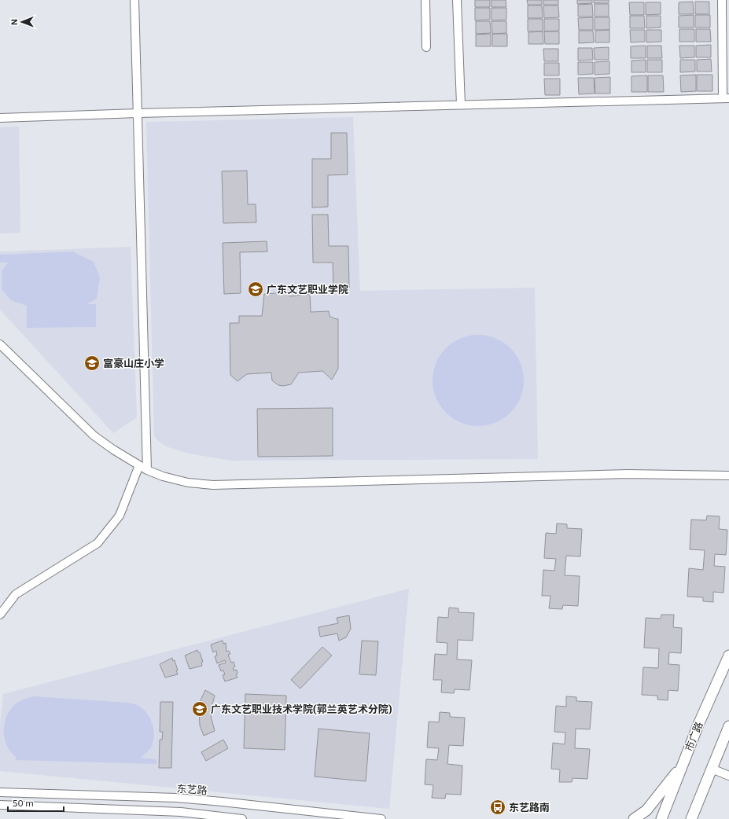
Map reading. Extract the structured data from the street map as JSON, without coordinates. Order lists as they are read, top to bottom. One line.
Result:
{"streets":{"main road":["市广路"],"street":["东艺路"]},"places":{"school or university":["广东文艺职业学院","富豪山庄小学","广东文艺职业技术学院(郭兰英艺术分院)"],"bus stop":["东艺路南"]},"scale_bar":"50 m","north":"left"}
